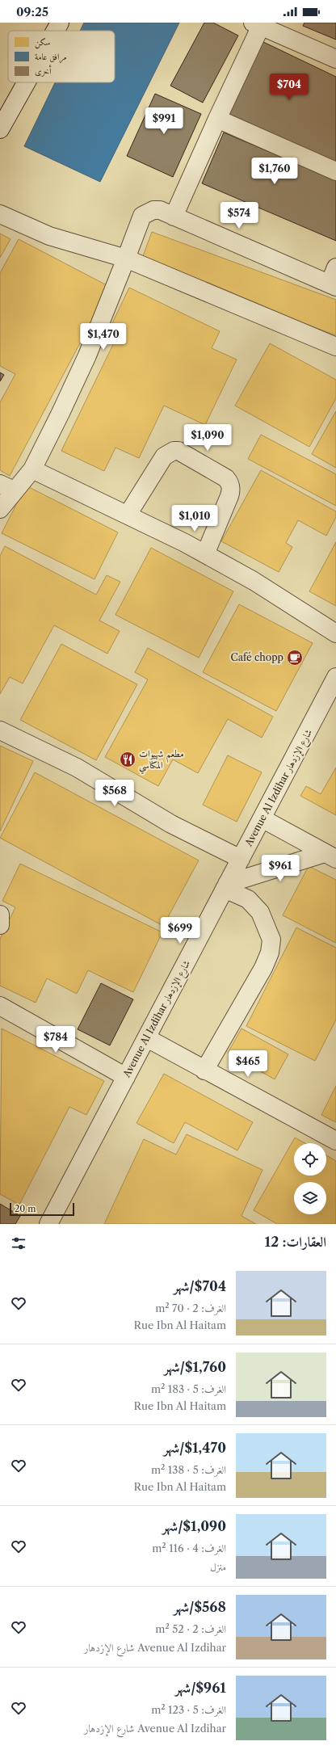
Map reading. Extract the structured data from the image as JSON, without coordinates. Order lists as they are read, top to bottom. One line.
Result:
{"streets":{"street":["Avenue Al Izdihar شارع الإزدهار"]},"places":{"cafe":["Café chopp"],"restaurant":["مطعم شهيوات المكناسي"]},"legend":["سكن","مرافق عامة","أخرى"],"scale_bar":"20 m","page":{"status":"09:25","price":["$704","$991","$1,760","$574","$1,470","$1,090","$1,010","$568","$961","$699","$784","$465"],"scale":"20 m","heading":"العقارات: 12","list":[{"name":"$704/شهر","note":"الغرف: 2 · 70 m² · Rue Ibn Al Haitam"},{"name":"$1,760/شهر","note":"الغرف: 5 · 183 m² · Rue Ibn Al Haitam"},{"name":"$1,470/شهر","note":"الغرف: 5 · 138 m² · Rue Ibn Al Haitam"},{"name":"$1,090/شهر","note":"الغرف: 4 · 116 m² · منزل"},{"name":"$568/شهر","note":"الغرف: 2 · 52 m² · Avenue Al Izdihar شارع الإزدهار"},{"name":"$961/شهر","note":"الغرف: 5 · 123 m² · Avenue Al Izdihar شارع الإزدهار"}]}}
